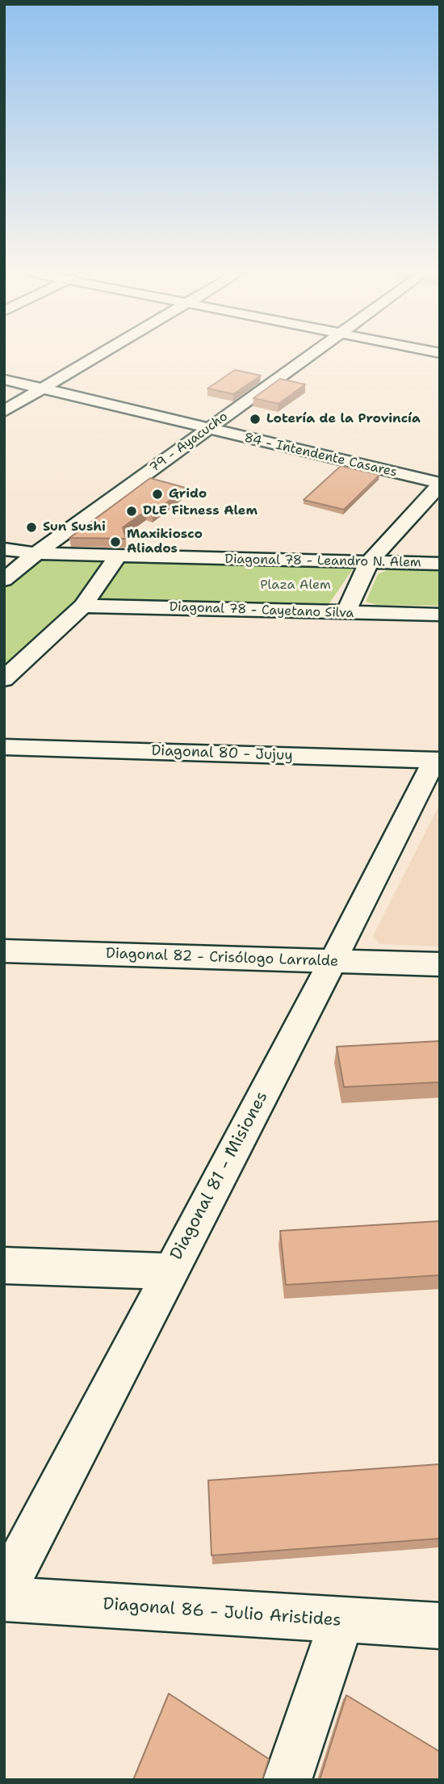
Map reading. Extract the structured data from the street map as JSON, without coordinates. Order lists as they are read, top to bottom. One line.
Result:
{"streets":{"street":["79 - Ayacucho","84 - Intendente Casares","Diagonal 78 - Leandro N. Alem","Diagonal 78 - Cayetano Silva","Diagonal 80 - Jujuy","Diagonal 82 - Crisólogo Larralde","Diagonal 81 - Misiones","Diagonal 86 - Julio Aristides"]},"crossings":[["79 - Ayacucho","84 - Intendente Casares"],["79 - Ayacucho","Diagonal 78 - Leandro N. Alem"],["Diagonal 80 - Jujuy","Diagonal 81 - Misiones"],["Diagonal 82 - Crisólogo Larralde","Diagonal 81 - Misiones"]],"parks":["Plaza Alem"],"places":["Lotería de la Provincía","Grido","DLE Fitness Alem","Sun Sushi","Maxikiosco Aliados"]}
